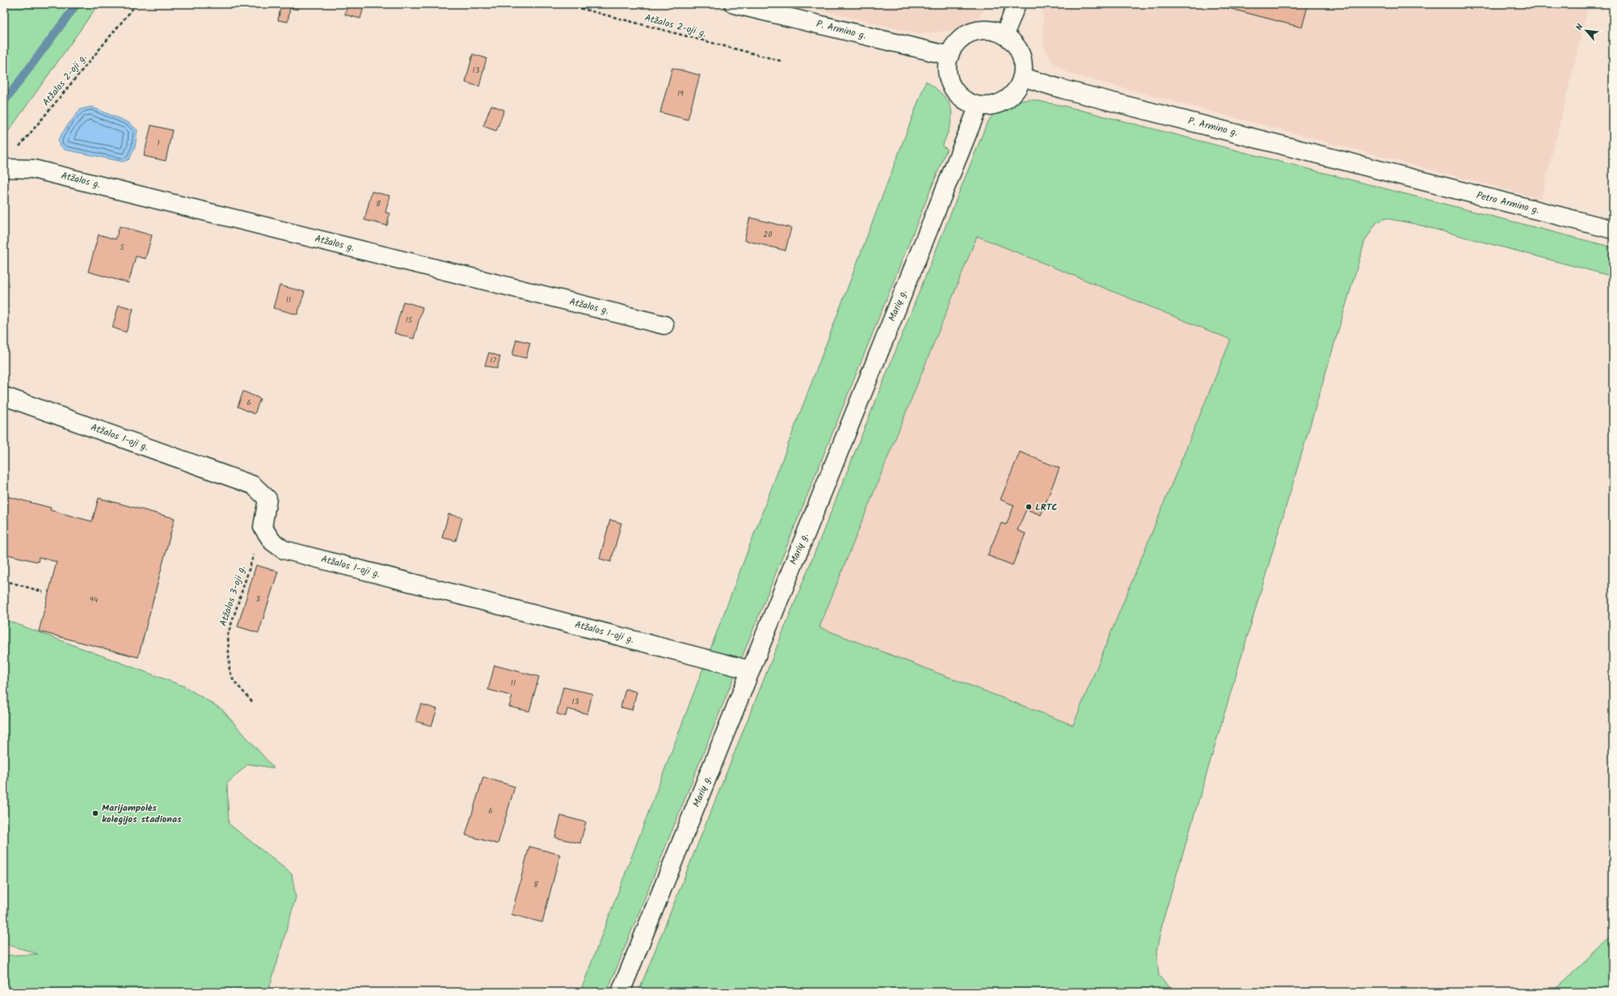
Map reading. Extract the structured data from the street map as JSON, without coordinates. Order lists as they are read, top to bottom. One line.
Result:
{"streets":{"street":["P. Armino g.","Atžalos g.","Petro Armino g.","Marių g.","Atžalos 1-oji g."],"path":["Atžalos 2-oji g.","Atžalos 3-oji g."]},"crossings":[["P. Armino g.","Petro Armino g."],["P. Armino g.","Marių g."],["Marių g.","Atžalos 1-oji g."],["Atžalos 1-oji g.","Atžalos 3-oji g."]],"places":["LRTC","Marijampolės kolegijos stadionas"],"house_numbers":["13","19","1","8","20","5","11","15","17","6","3","94","11","13","6","8"],"north":"top left"}
